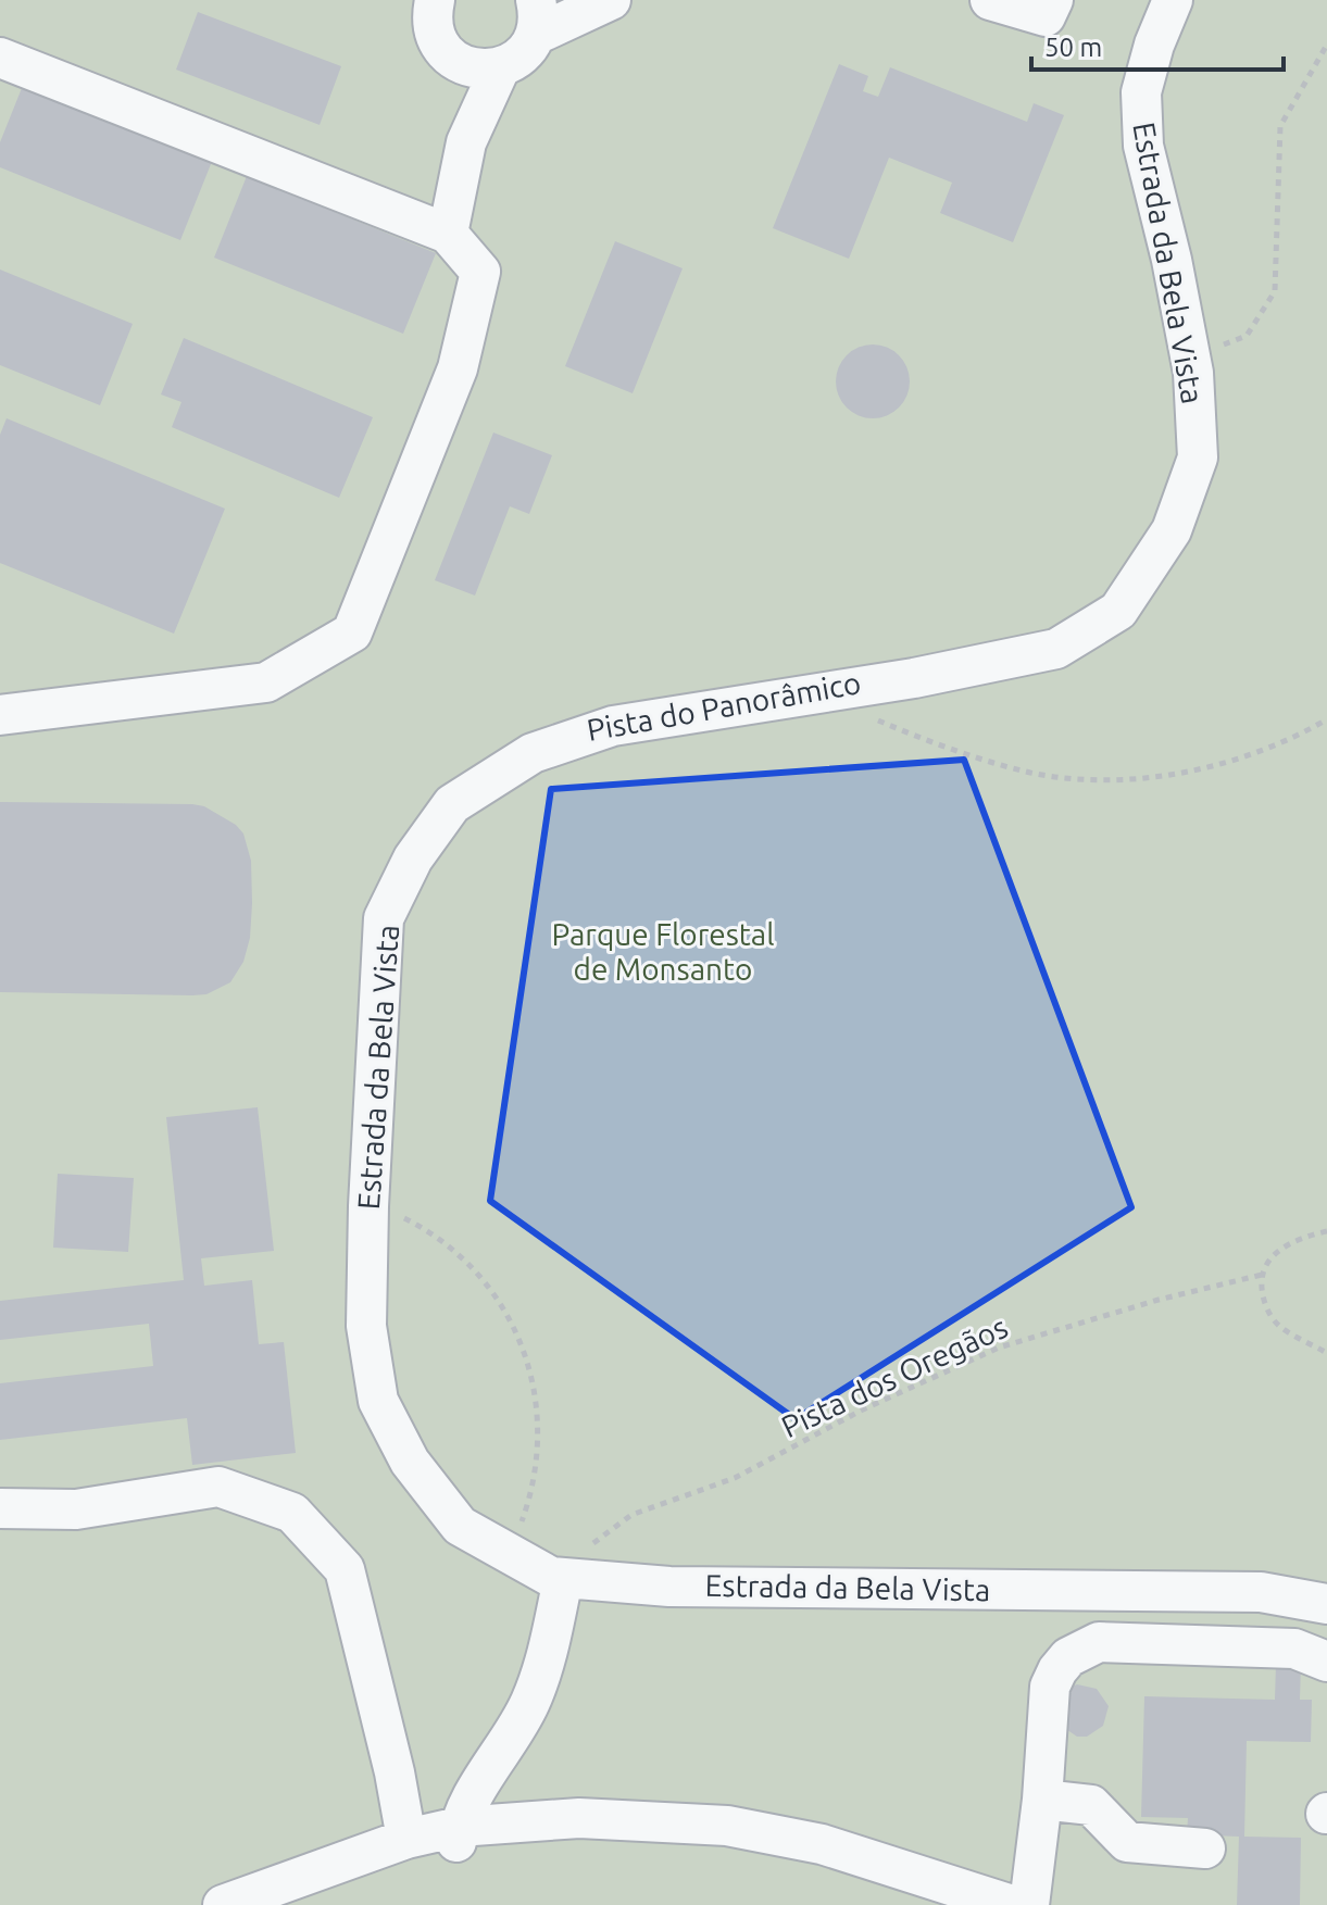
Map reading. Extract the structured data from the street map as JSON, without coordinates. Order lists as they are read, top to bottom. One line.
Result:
{"streets":{"street":["Estrada da Bela Vista"],"path":["Pista dos Oregãos"]},"parks":["Parque Florestal de Monsanto"],"scale_bar":"50 m"}
